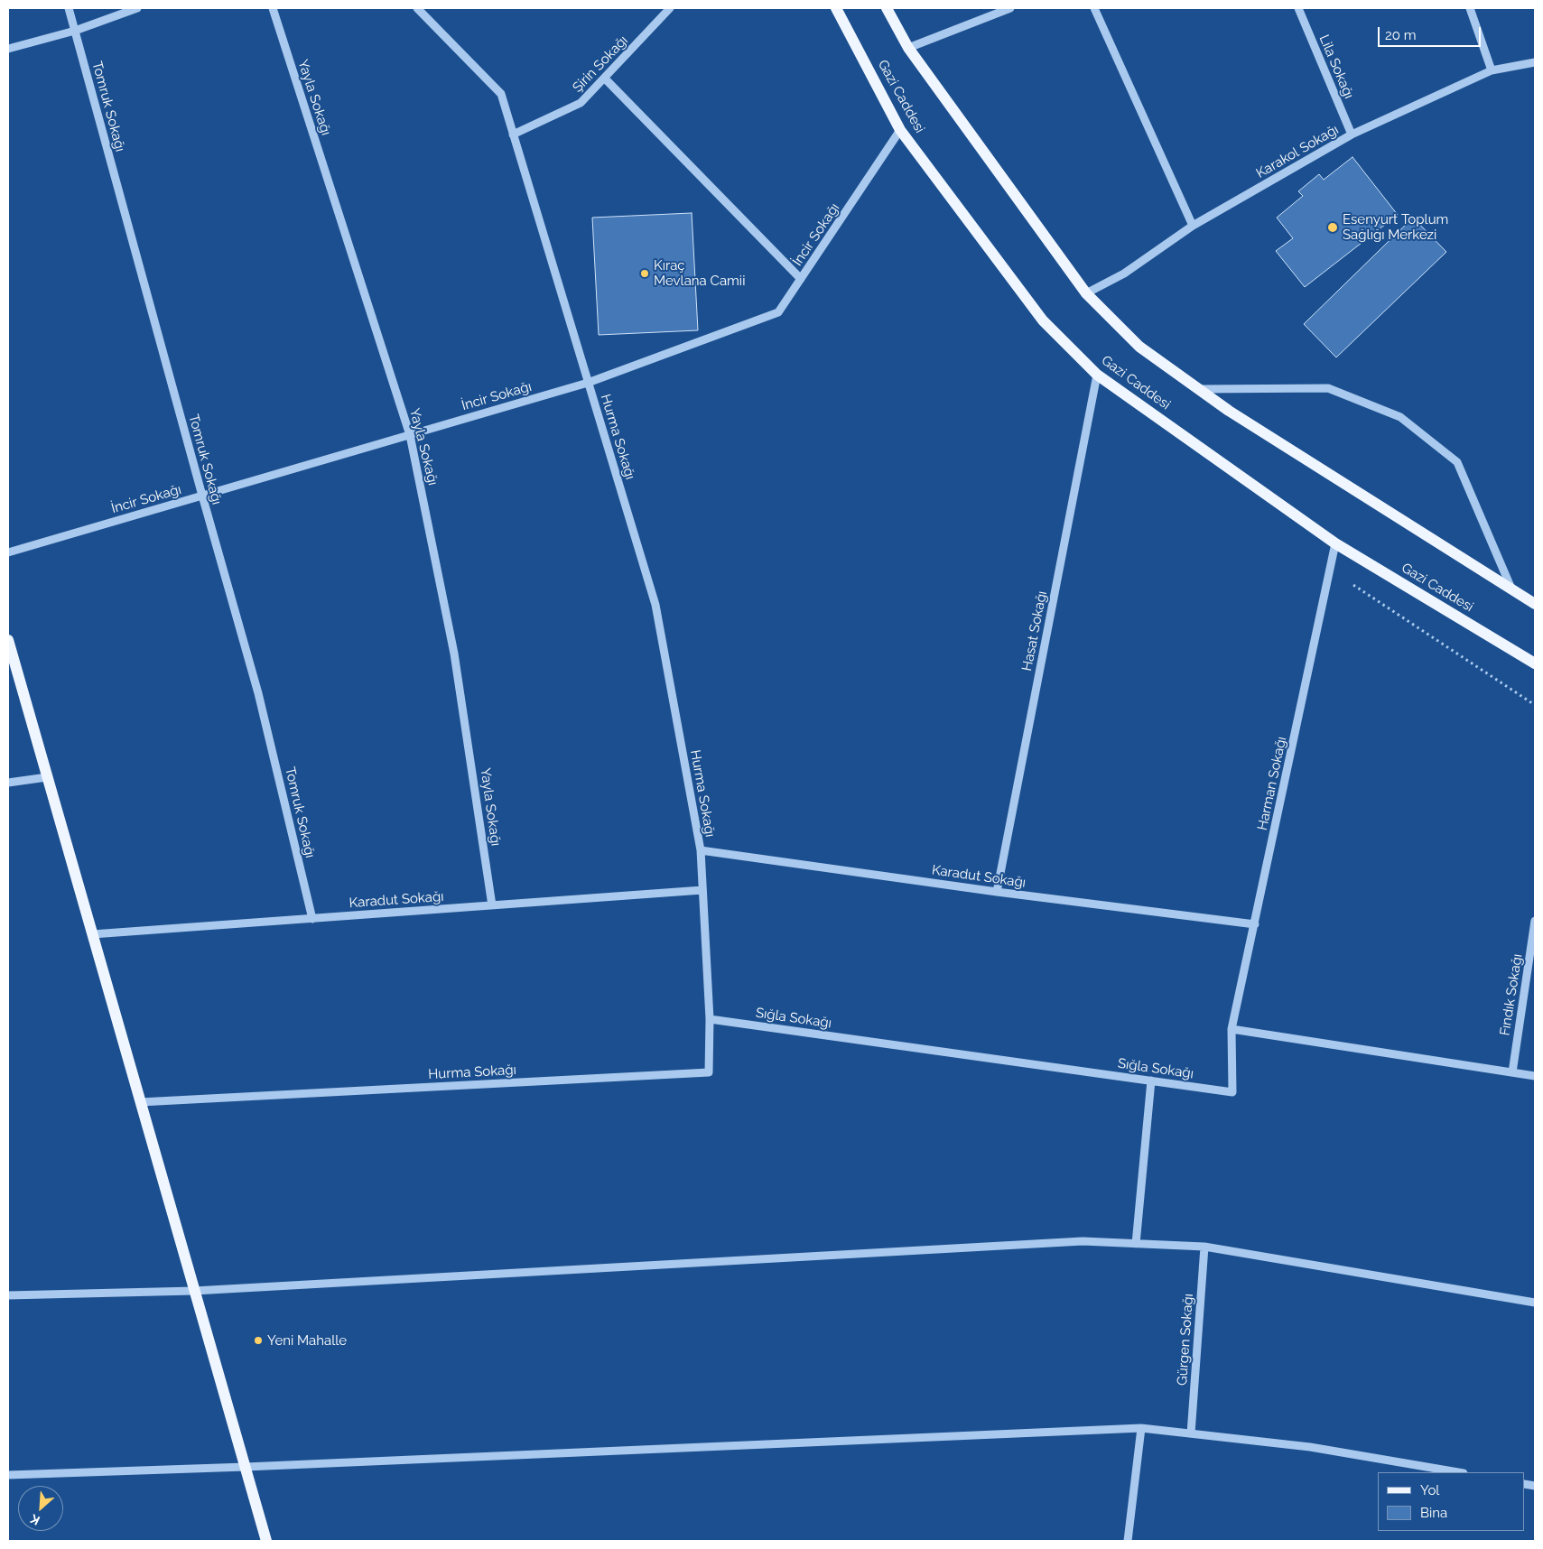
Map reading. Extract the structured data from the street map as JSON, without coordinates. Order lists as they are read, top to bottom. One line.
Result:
{"streets":{"main road":["Gazi Caddesi"],"street":["Şirin Sokağı","Lila Sokağı","Yayla Sokağı","Tomruk Sokağı","Karakol Sokağı","İncir Sokağı","Hurma Sokağı","Hasat Sokağı","Harman Sokağı","Karadut Sokağı","Fındık Sokağı","Sığla Sokağı","Gürgen Sokağı"]},"crossings":[["Şirin Sokağı","Hurma Sokağı"],["Lila Sokağı","Karakol Sokağı"],["Gazi Caddesi","İncir Sokağı"],["Gazi Caddesi","Hasat Sokağı"],["Gazi Caddesi","Harman Sokağı"],["Yayla Sokağı","İncir Sokağı"],["Yayla Sokağı","Karadut Sokağı"],["Tomruk Sokağı","İncir Sokağı"],["Tomruk Sokağı","Karadut Sokağı"],["İncir Sokağı","Hurma Sokağı"],["Hurma Sokağı","Karadut Sokağı"],["Hurma Sokağı","Sığla Sokağı"],["Hasat Sokağı","Karadut Sokağı"],["Harman Sokağı","Karadut Sokağı"],["Harman Sokağı","Sığla Sokağı"]],"places":["Esenyurt Toplum Sağlığı Merkezi","Kıraç Mevlana Camii","Yeni Mahalle"],"legend":["Yol","Bina"],"scale_bar":"20 m","north":"bottom left"}
